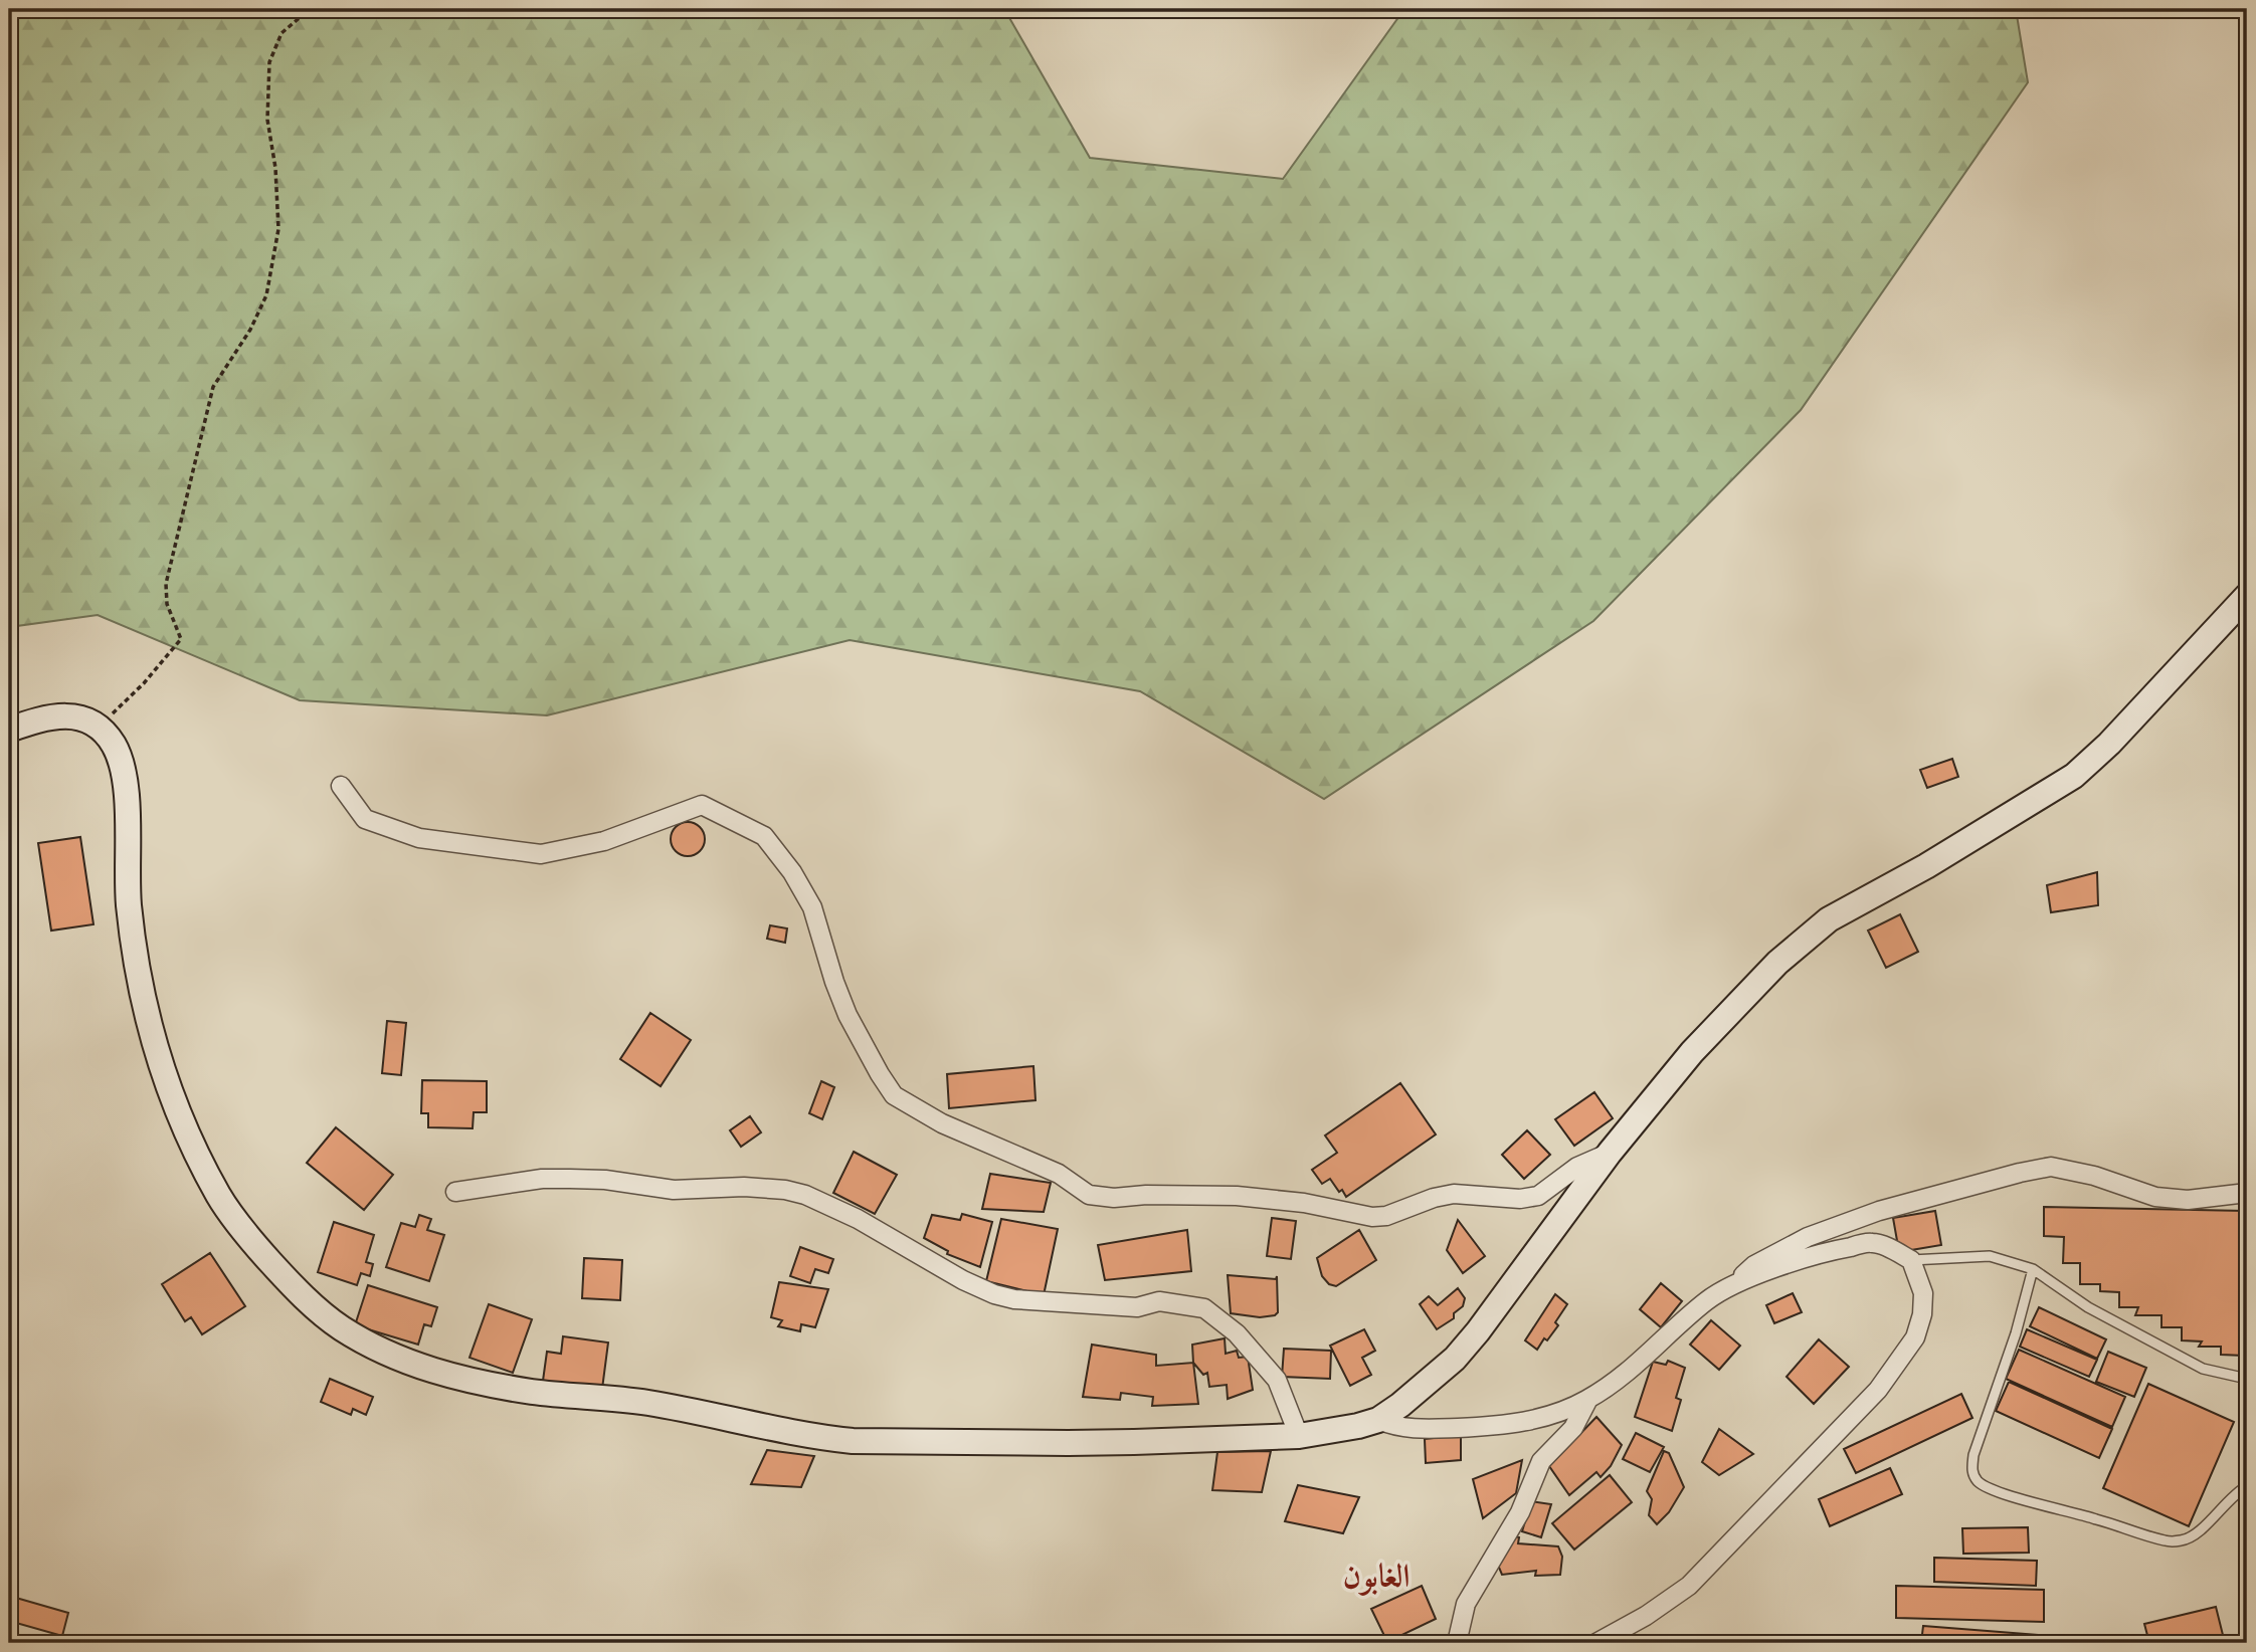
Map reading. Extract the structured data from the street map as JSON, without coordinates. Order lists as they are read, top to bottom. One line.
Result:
{"districts":["الغابون"]}
